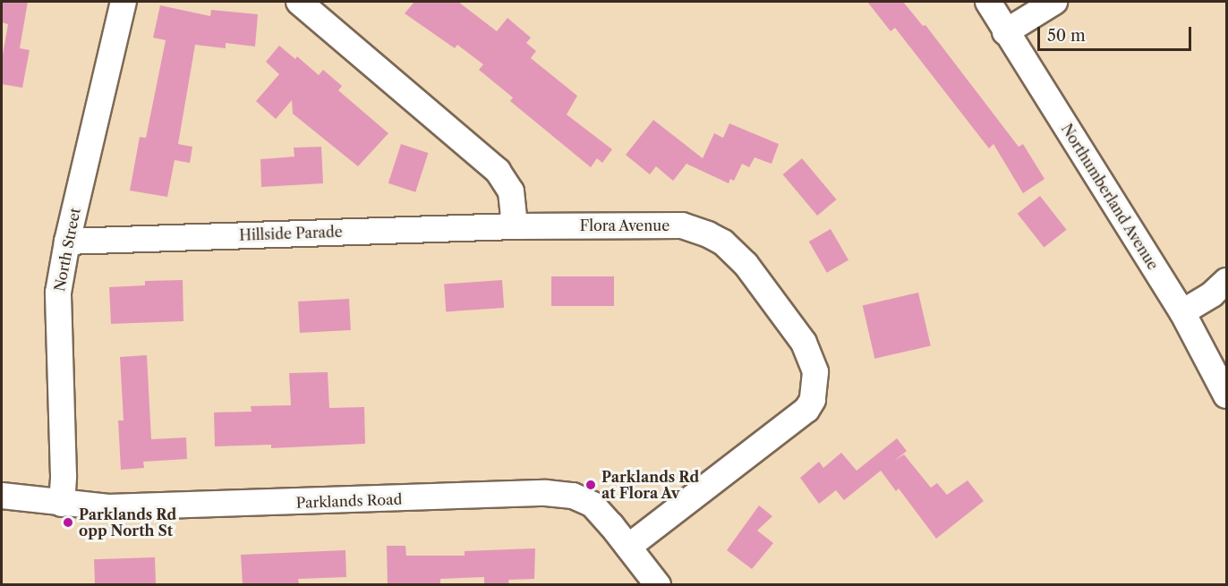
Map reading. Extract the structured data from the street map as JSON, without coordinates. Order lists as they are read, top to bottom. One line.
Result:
{"streets":{"street":["Northumberland Avenue","Flora Avenue","Hillside Parade","North Street","Parklands Road"]},"crossings":[["Flora Avenue","Hillside Parade"],["Flora Avenue","Parklands Road"],["Hillside Parade","North Street"],["North Street","Parklands Road"]],"places":["Parklands Rd at Flora Av","Parklands Rd opp North St"],"scale_bar":"50 m"}
